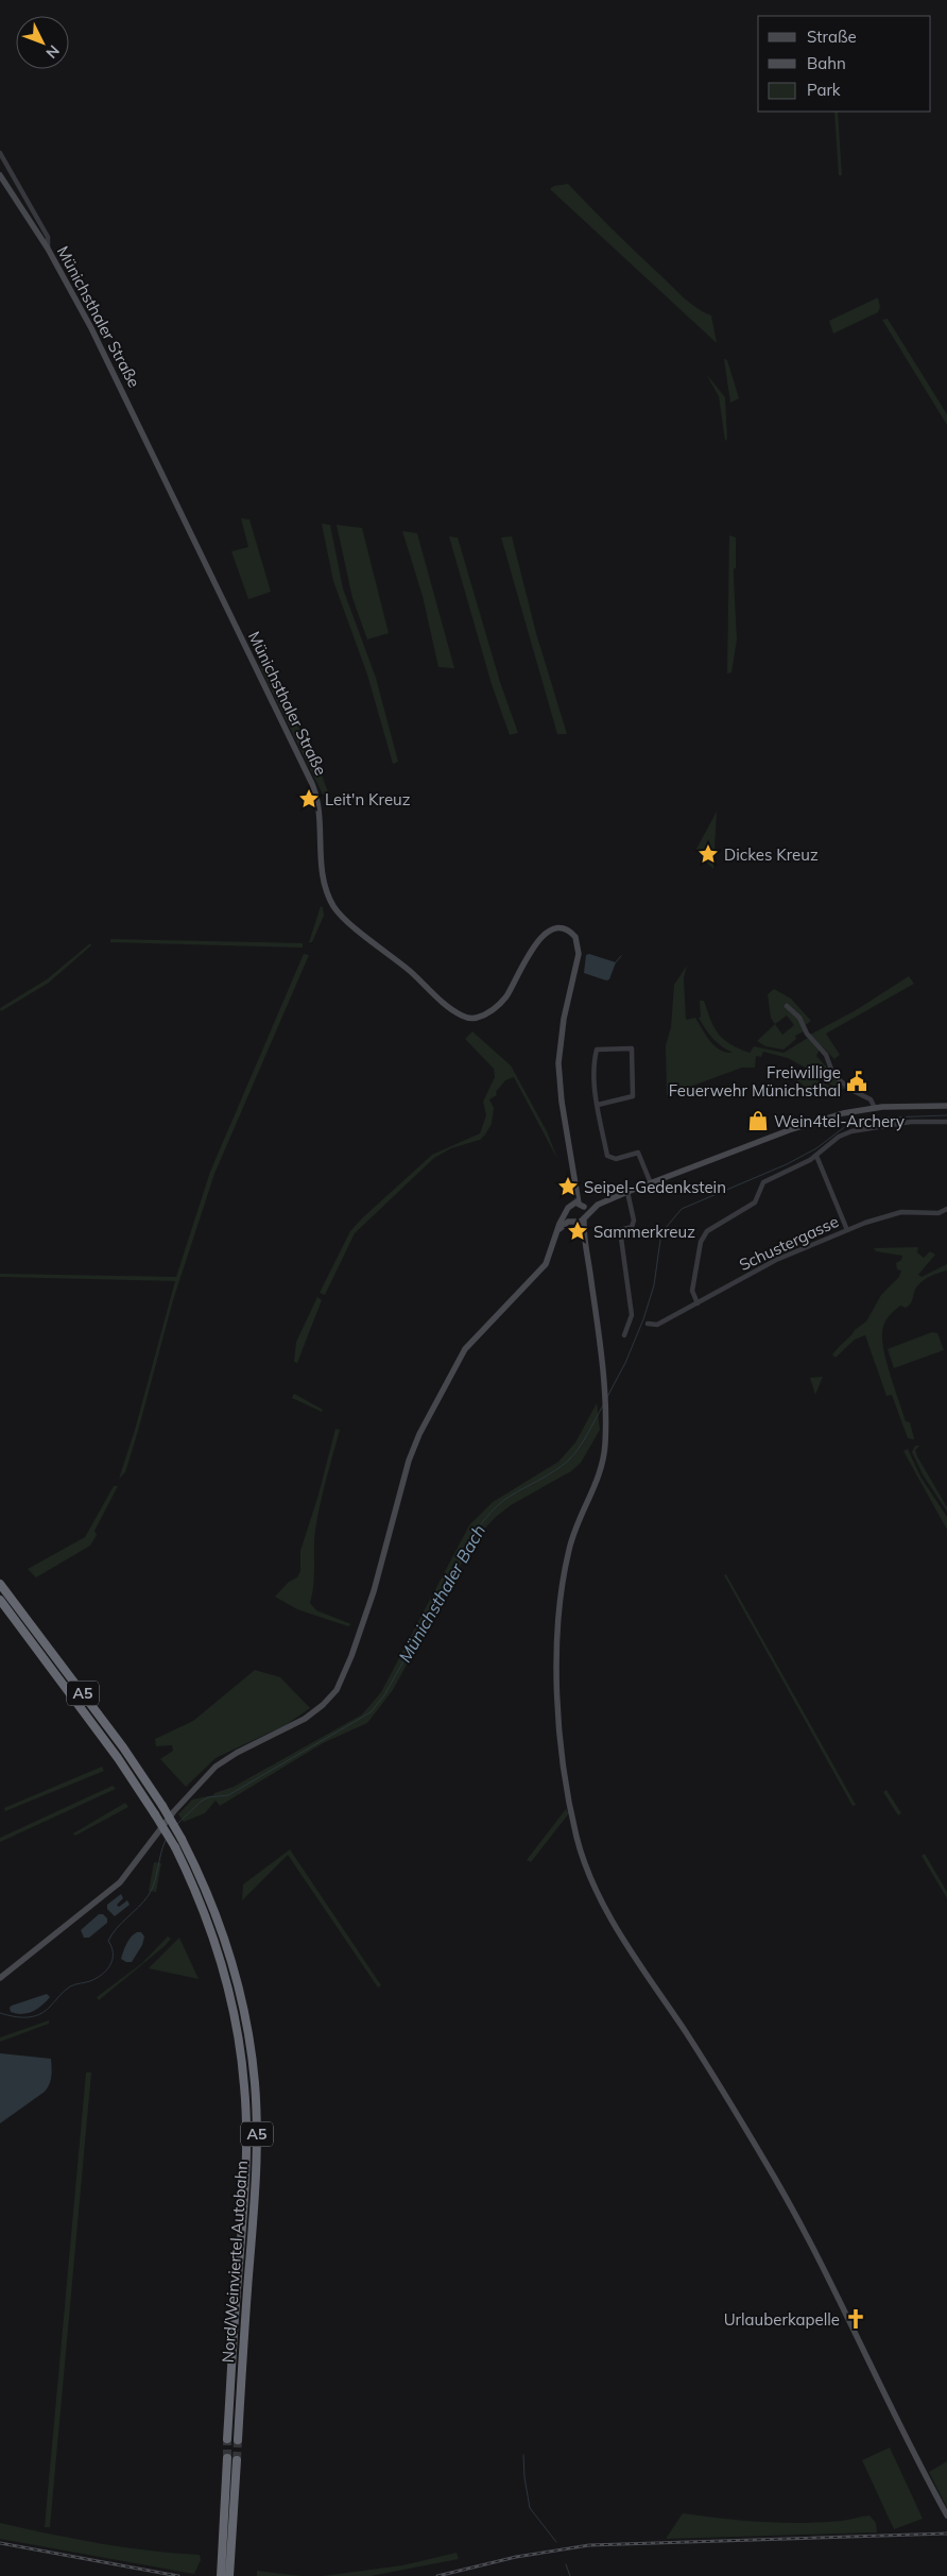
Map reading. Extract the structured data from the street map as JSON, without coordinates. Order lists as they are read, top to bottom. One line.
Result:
{"streets":{"highway":["A5","Nord/Weinviertel Autobahn"],"street":["Münichsthaler Straße","Schustergasse"]},"water":["Münichsthaler Bach"],"places":{"place":["Leit'n Kreuz","Dickes Kreuz","Seipel-Gedenkstein","Sammerkreuz"],"public building":["Freiwillige Feuerwehr Münichsthal"],"shop":["Wein4tel-Archery"],"church":["Urlauberkapelle"]},"legend":["Straße","Bahn","Park"],"north":"bottom right"}
